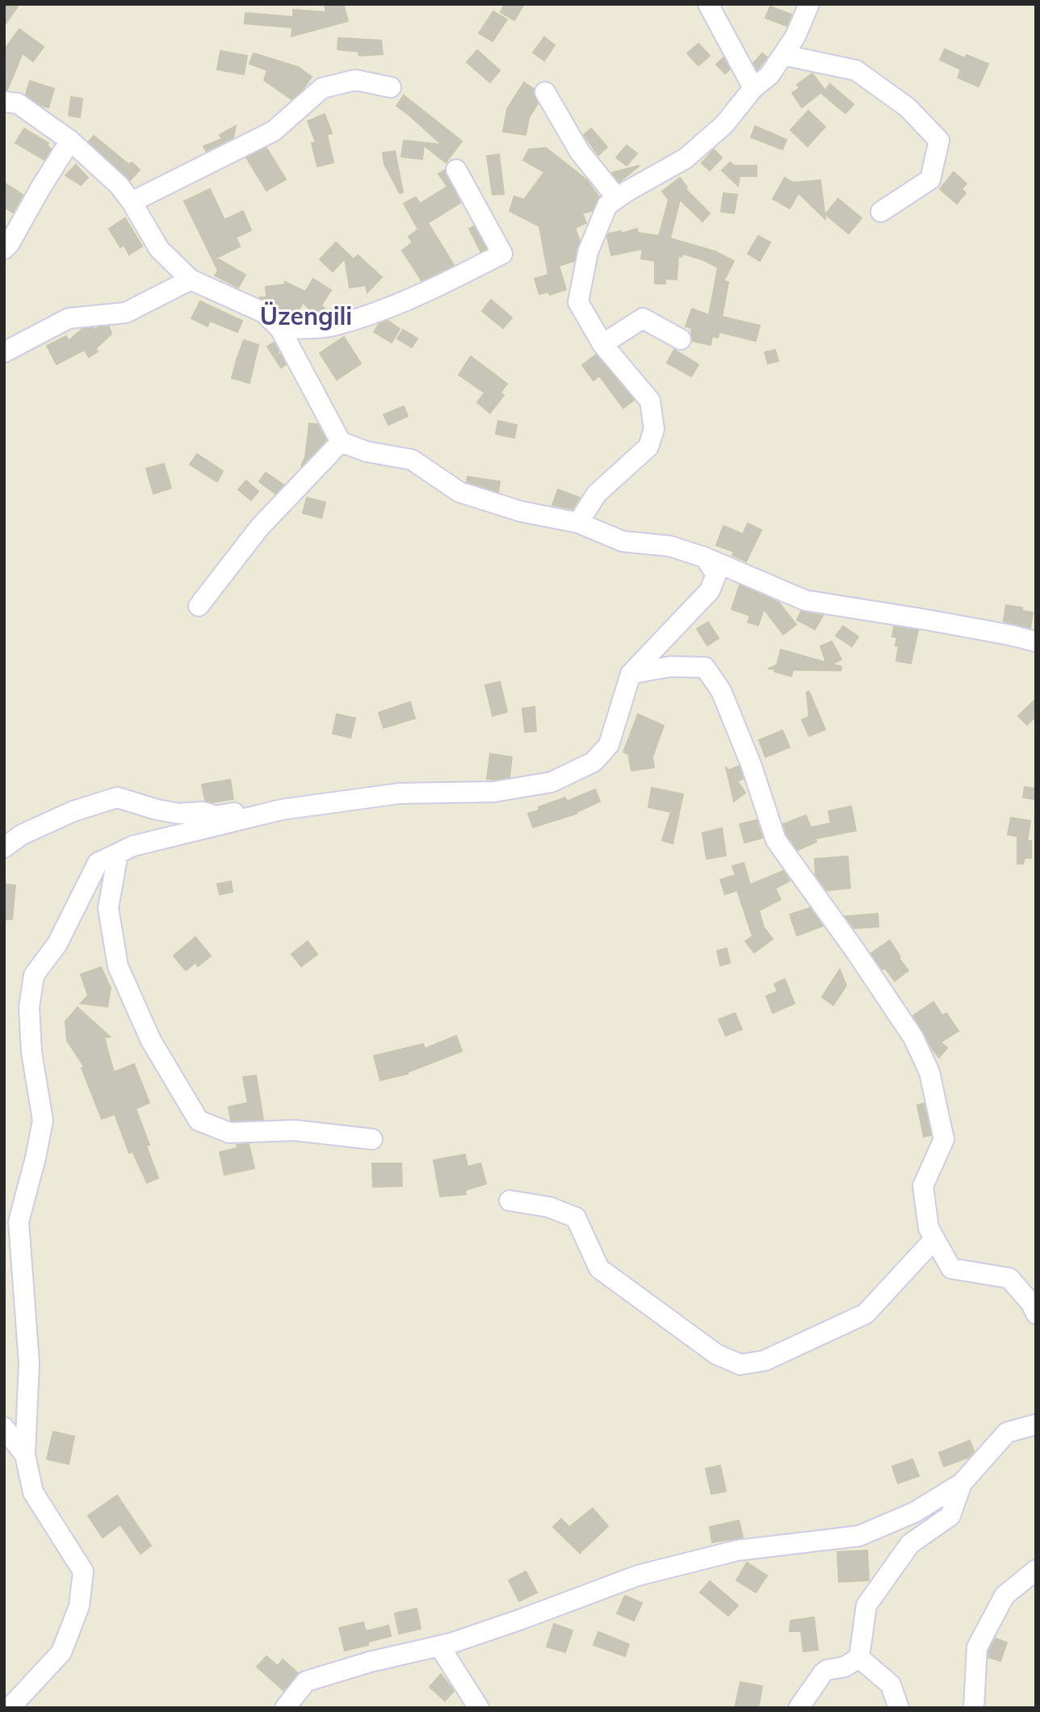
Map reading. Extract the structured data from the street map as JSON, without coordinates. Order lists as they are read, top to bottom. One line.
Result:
{"districts":["Üzengili"]}
